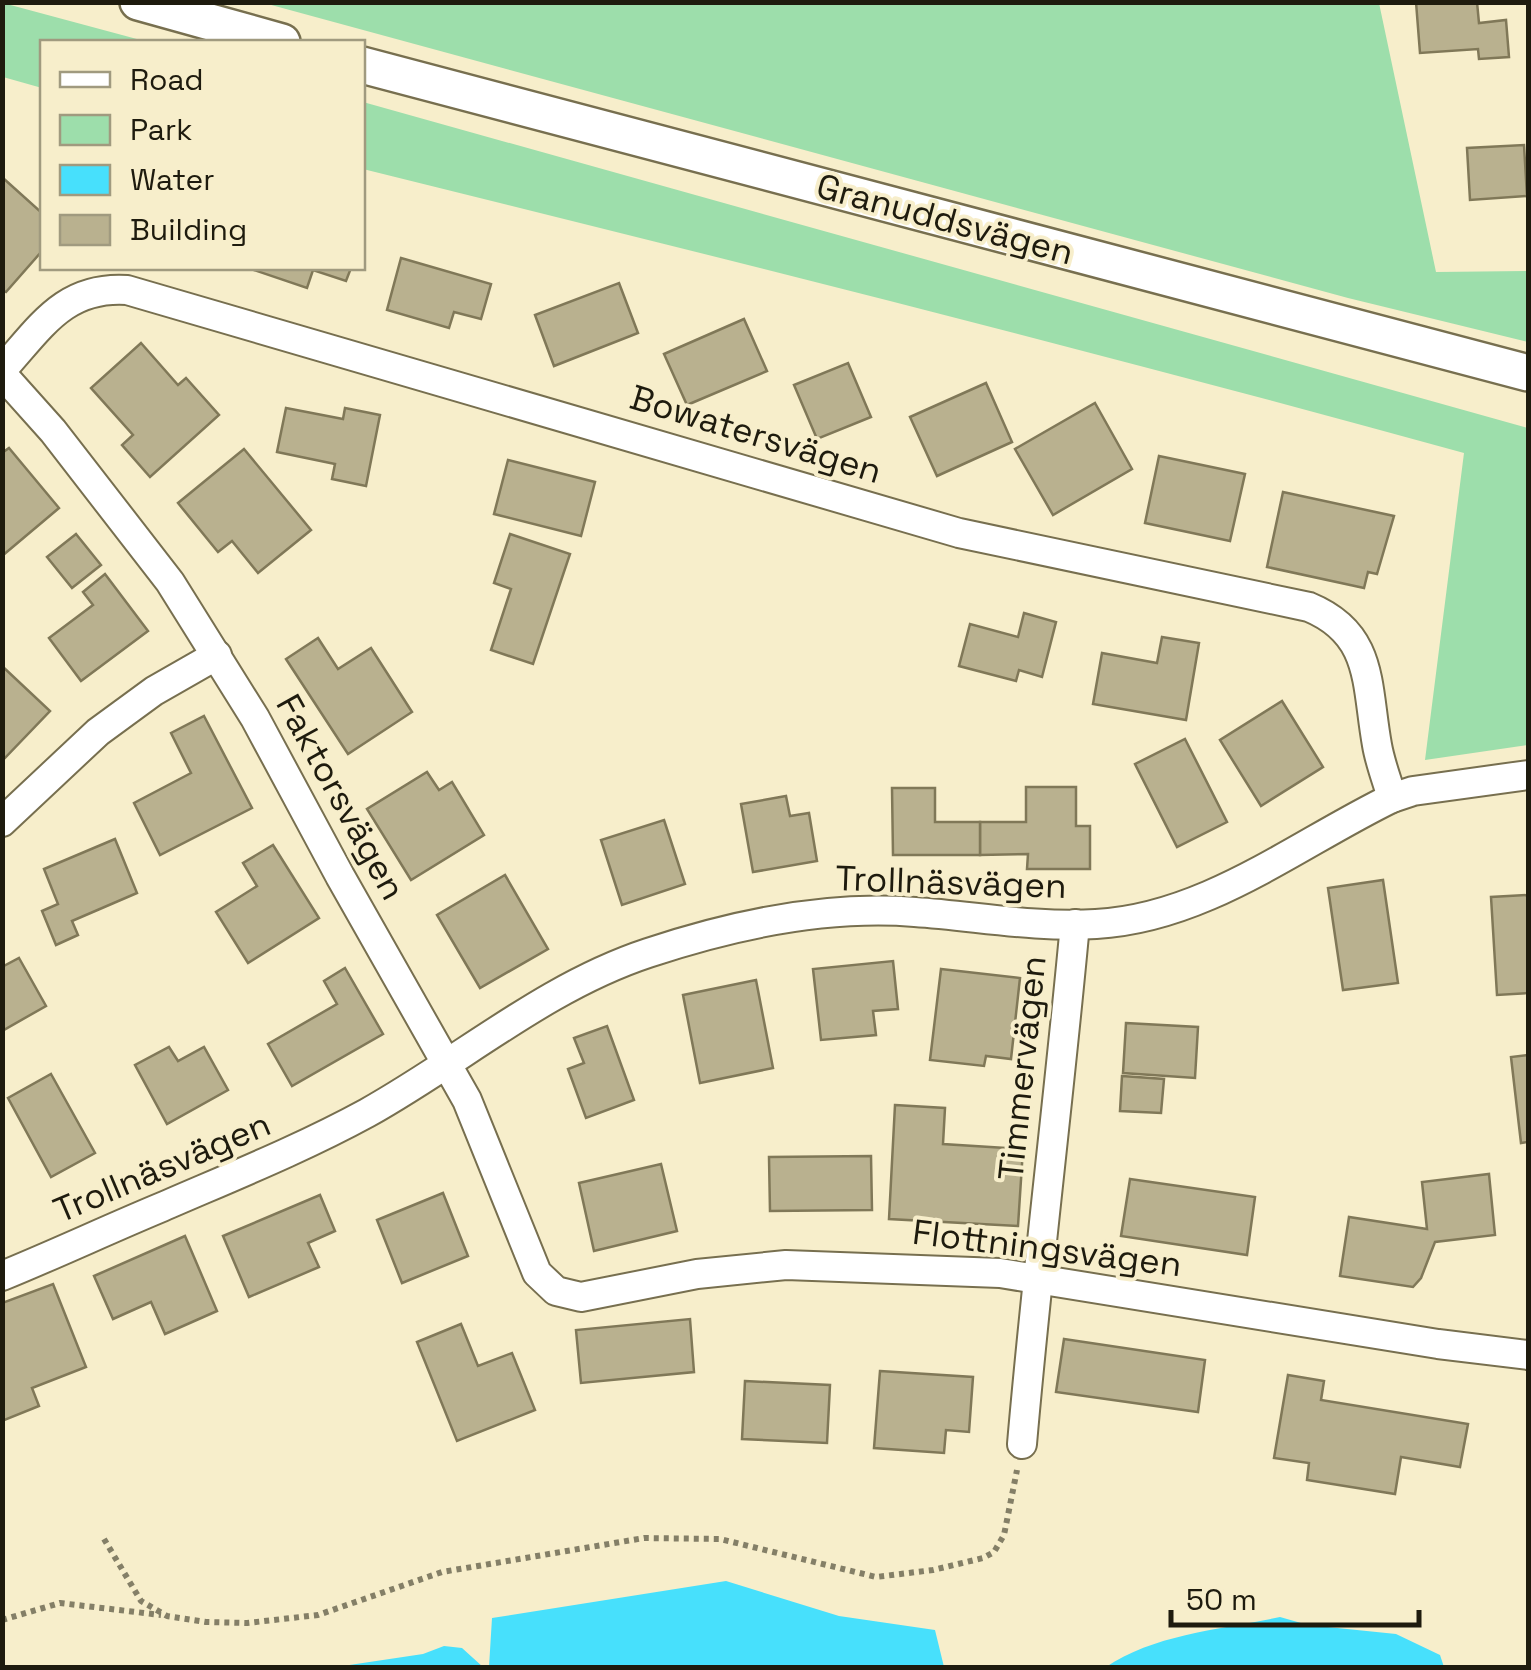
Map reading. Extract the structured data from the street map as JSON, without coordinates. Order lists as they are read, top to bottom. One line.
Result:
{"streets":{"street":["Granuddsvägen","Bowatersvägen","Faktorsvägen","Trollnäsvägen","Timmervägen","Flottningsvägen"]},"crossings":[["Bowatersvägen","Faktorsvägen"],["Bowatersvägen","Trollnäsvägen"],["Faktorsvägen","Trollnäsvägen"],["Faktorsvägen","Flottningsvägen"],["Trollnäsvägen","Timmervägen"],["Timmervägen","Flottningsvägen"]],"legend":["Road","Park","Water","Building"],"scale_bar":"50 m"}
